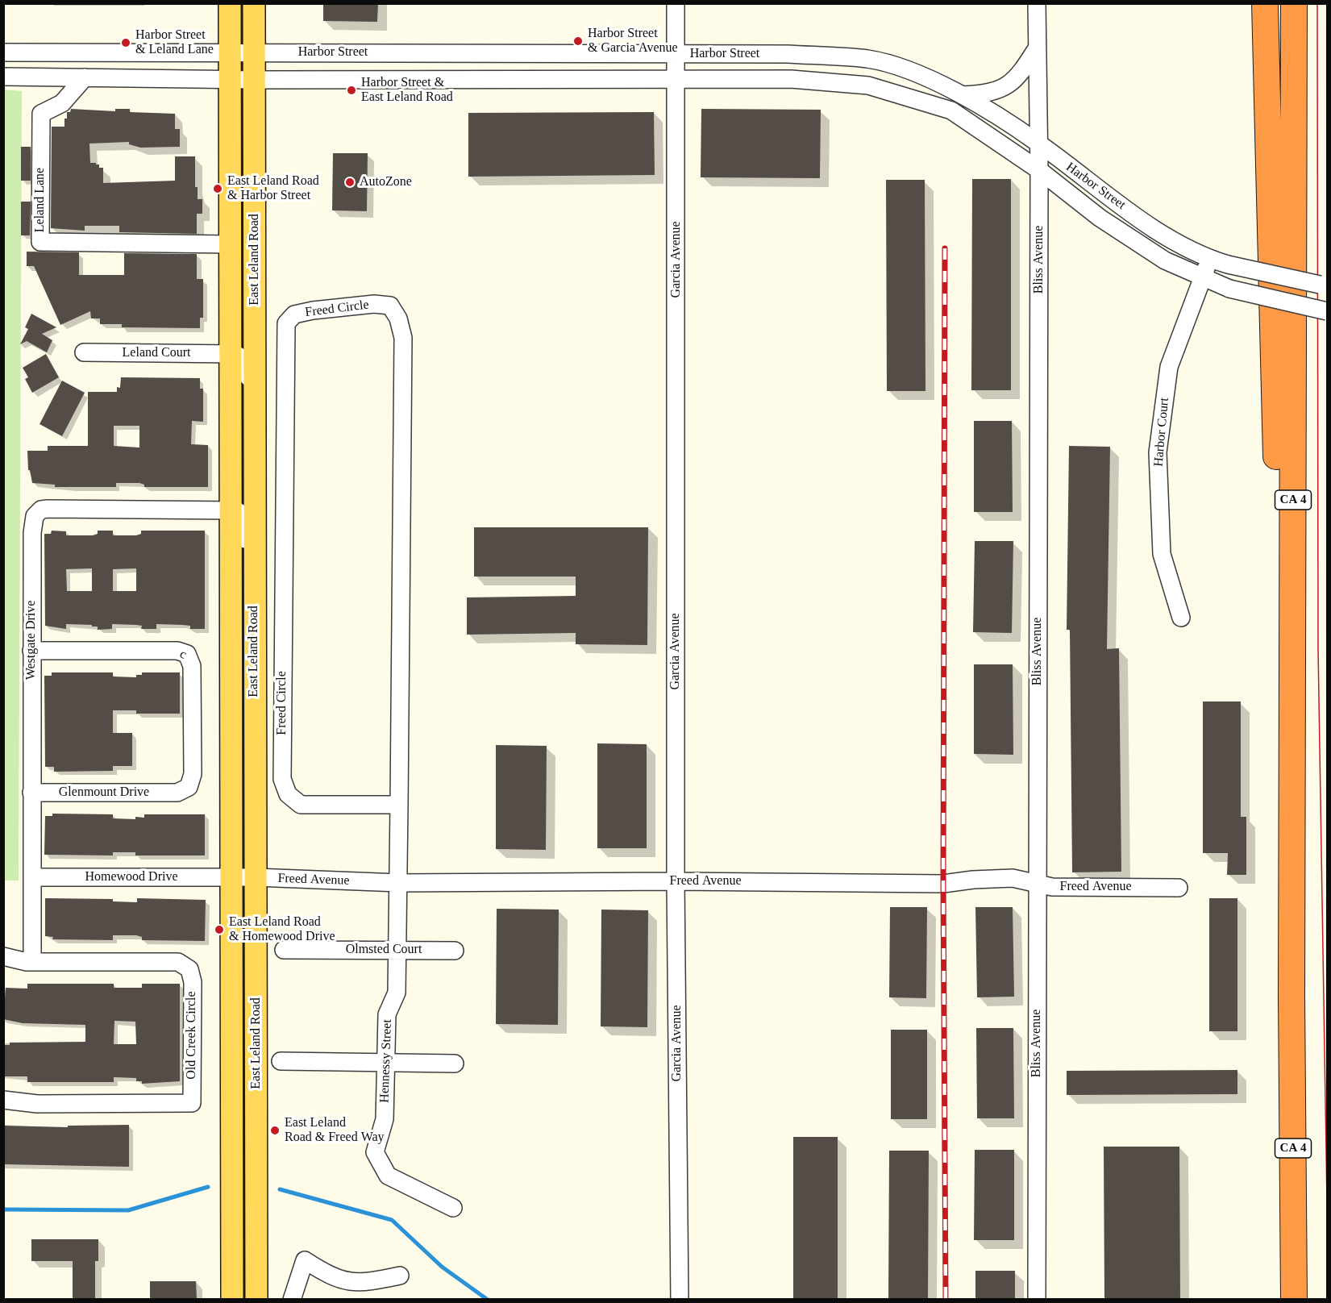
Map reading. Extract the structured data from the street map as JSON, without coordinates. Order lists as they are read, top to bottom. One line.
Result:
{"streets":{"highway":["CA 4"],"main road":["East Leland Road"],"street":["Harbor Street","Leland Lane","Garcia Avenue","Bliss Avenue","Freed Circle","Leland Court","Harbor Court","Westgate Drive","c","Glenmount Drive","Homewood Drive","Freed Avenue","Olmsted Court","Old Creek Circle","Hennessy Street"]},"crossings":[["Harbor Street","East Leland Road"],["Harbor Street","Garcia Avenue"],["Harbor Street","Bliss Avenue"],["Harbor Street","Harbor Court"],["Leland Lane","East Leland Road"],["East Leland Road","Leland Court"],["East Leland Road","Westgate Drive"],["East Leland Road","Homewood Drive"],["East Leland Road","Freed Avenue"],["Garcia Avenue","Freed Avenue"],["Bliss Avenue","Freed Avenue"],["Freed Circle","Freed Avenue"],["Freed Circle","Hennessy Street"],["Westgate Drive","c"],["Westgate Drive","Glenmount Drive"],["Westgate Drive","Homewood Drive"],["Westgate Drive","Old Creek Circle"],["c","Glenmount Drive"],["Homewood Drive","Freed Avenue"],["Freed Avenue","Hennessy Street"],["Olmsted Court","Hennessy Street"]],"places":["Harbor Street & Garcia Avenue","Harbor Street & Leland Lane","Harbor Street & East Leland Road","AutoZone","East Leland Road & Harbor Street","East Leland Road & Homewood Drive","East Leland Road & Freed Way"]}
